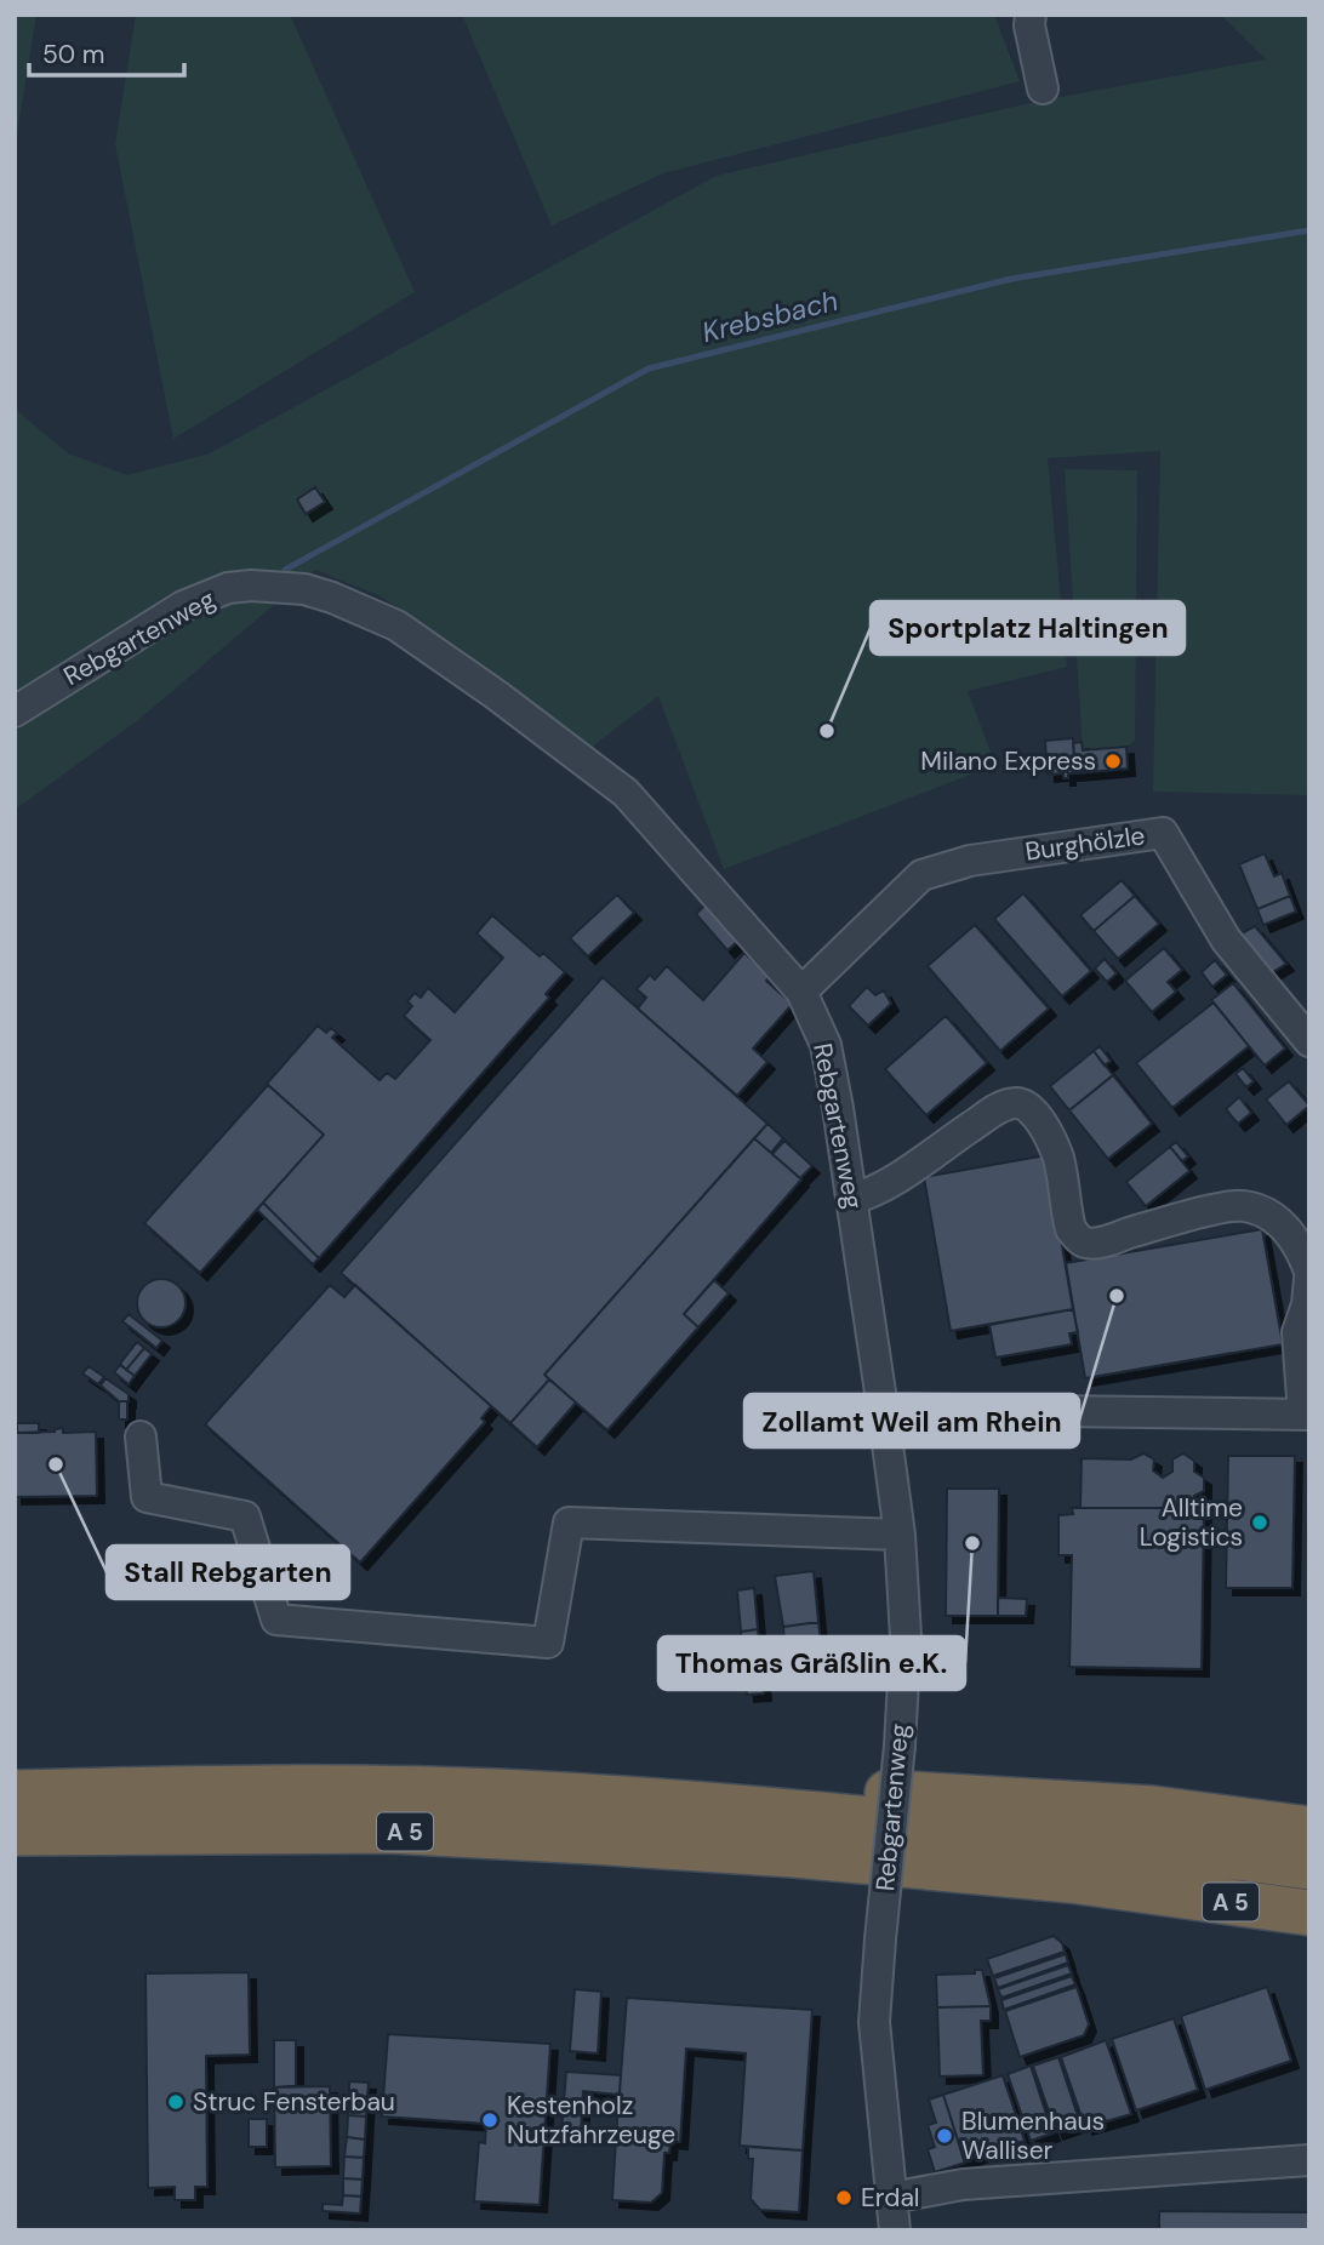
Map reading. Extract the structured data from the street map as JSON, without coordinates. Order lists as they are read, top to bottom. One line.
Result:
{"streets":{"highway":["A 5"],"street":["Rebgartenweg","Burghölzle"]},"crossings":[["Rebgartenweg","Burghölzle"]],"water":["Krebsbach"],"places":["Sportplatz Haltingen","Milano Express","Zollamt Weil am Rhein","Stall Rebgarten","Alltime Logistics","Thomas Gräßlin e.K.","Struc Fensterbau","Kestenholz Nutzfahrzeuge","Blumenhaus Walliser","Erdal"],"scale_bar":"50 m"}
